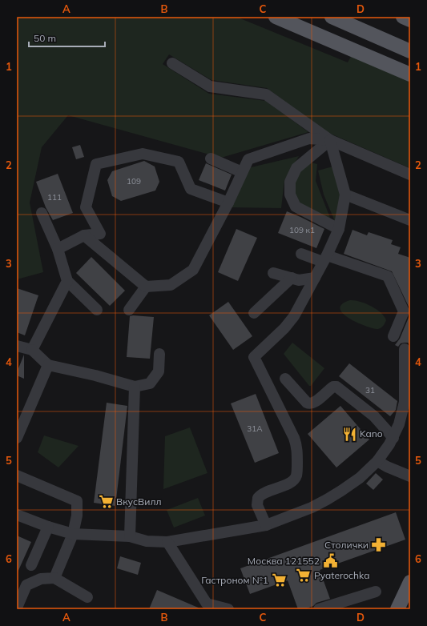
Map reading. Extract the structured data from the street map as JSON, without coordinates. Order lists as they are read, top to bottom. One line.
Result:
{"places":{"restaurant":["Kano"],"supermarket":["ВкусВилл","Pyaterochka","Гастроном №1"],"pharmacy":["Столички"],"public building":["Москва 121552"]},"house_numbers":["109","111","109 к1","31","31А"],"scale_bar":"50 m","grid":{"columns":["A","B","C","D"],"rows":["1","2","3","4","5","6"]}}
